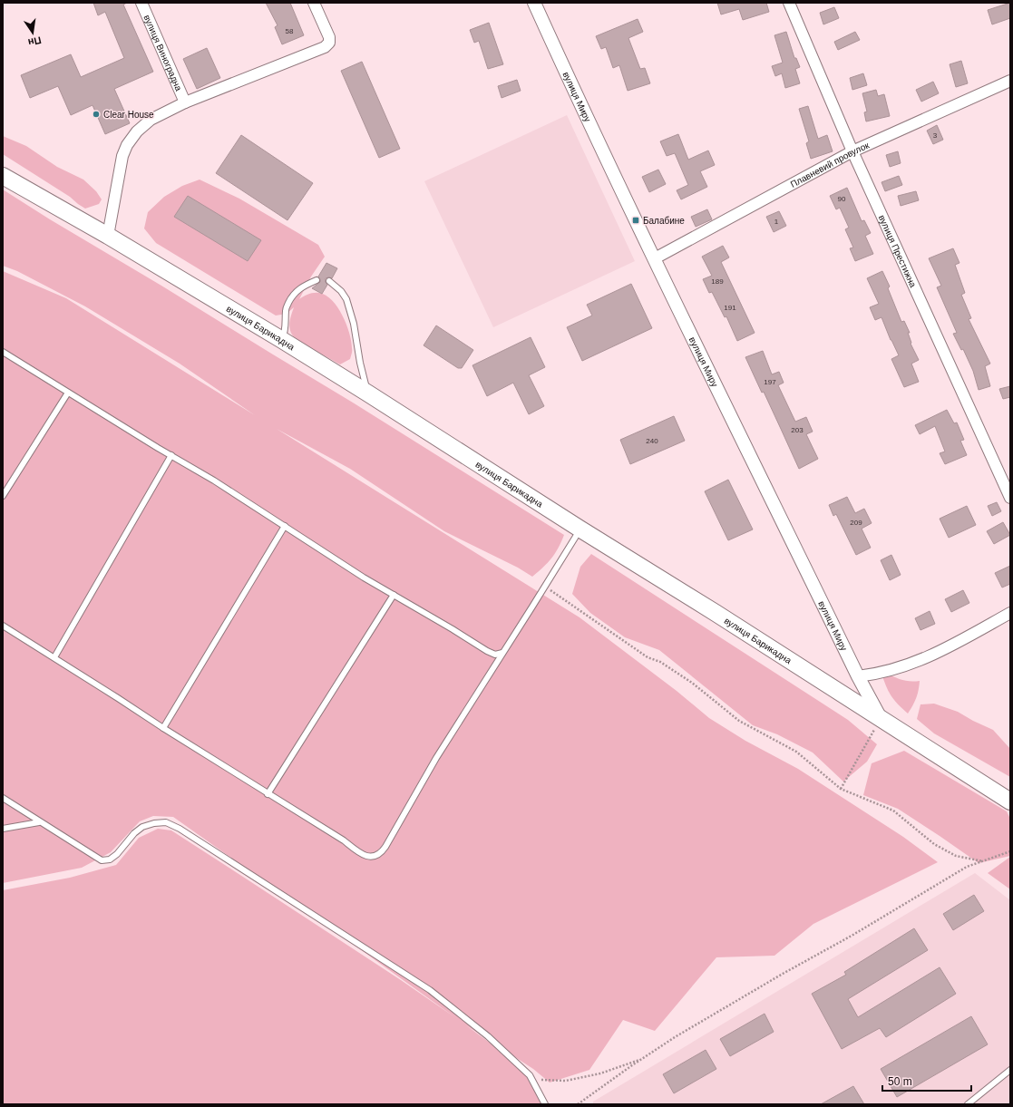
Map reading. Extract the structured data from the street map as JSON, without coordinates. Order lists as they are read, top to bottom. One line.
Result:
{"streets":{"main road":["вулиця Барикадна"],"street":["вулиця Виноградна","вулиця Миру","Плавневий провулок","вулиця Престижна"]},"crossings":[["вулиця Миру","Плавневий провулок"],["вулиця Миру","вулиця Барикадна"],["Плавневий провулок","вулиця Престижна"]],"places":{"other":["Clear House"],"transit":["Балабине"]},"house_numbers":["58","3","90","1","189","191","197","203","240","209"],"scale_bar":"50 m","north":"bottom"}
